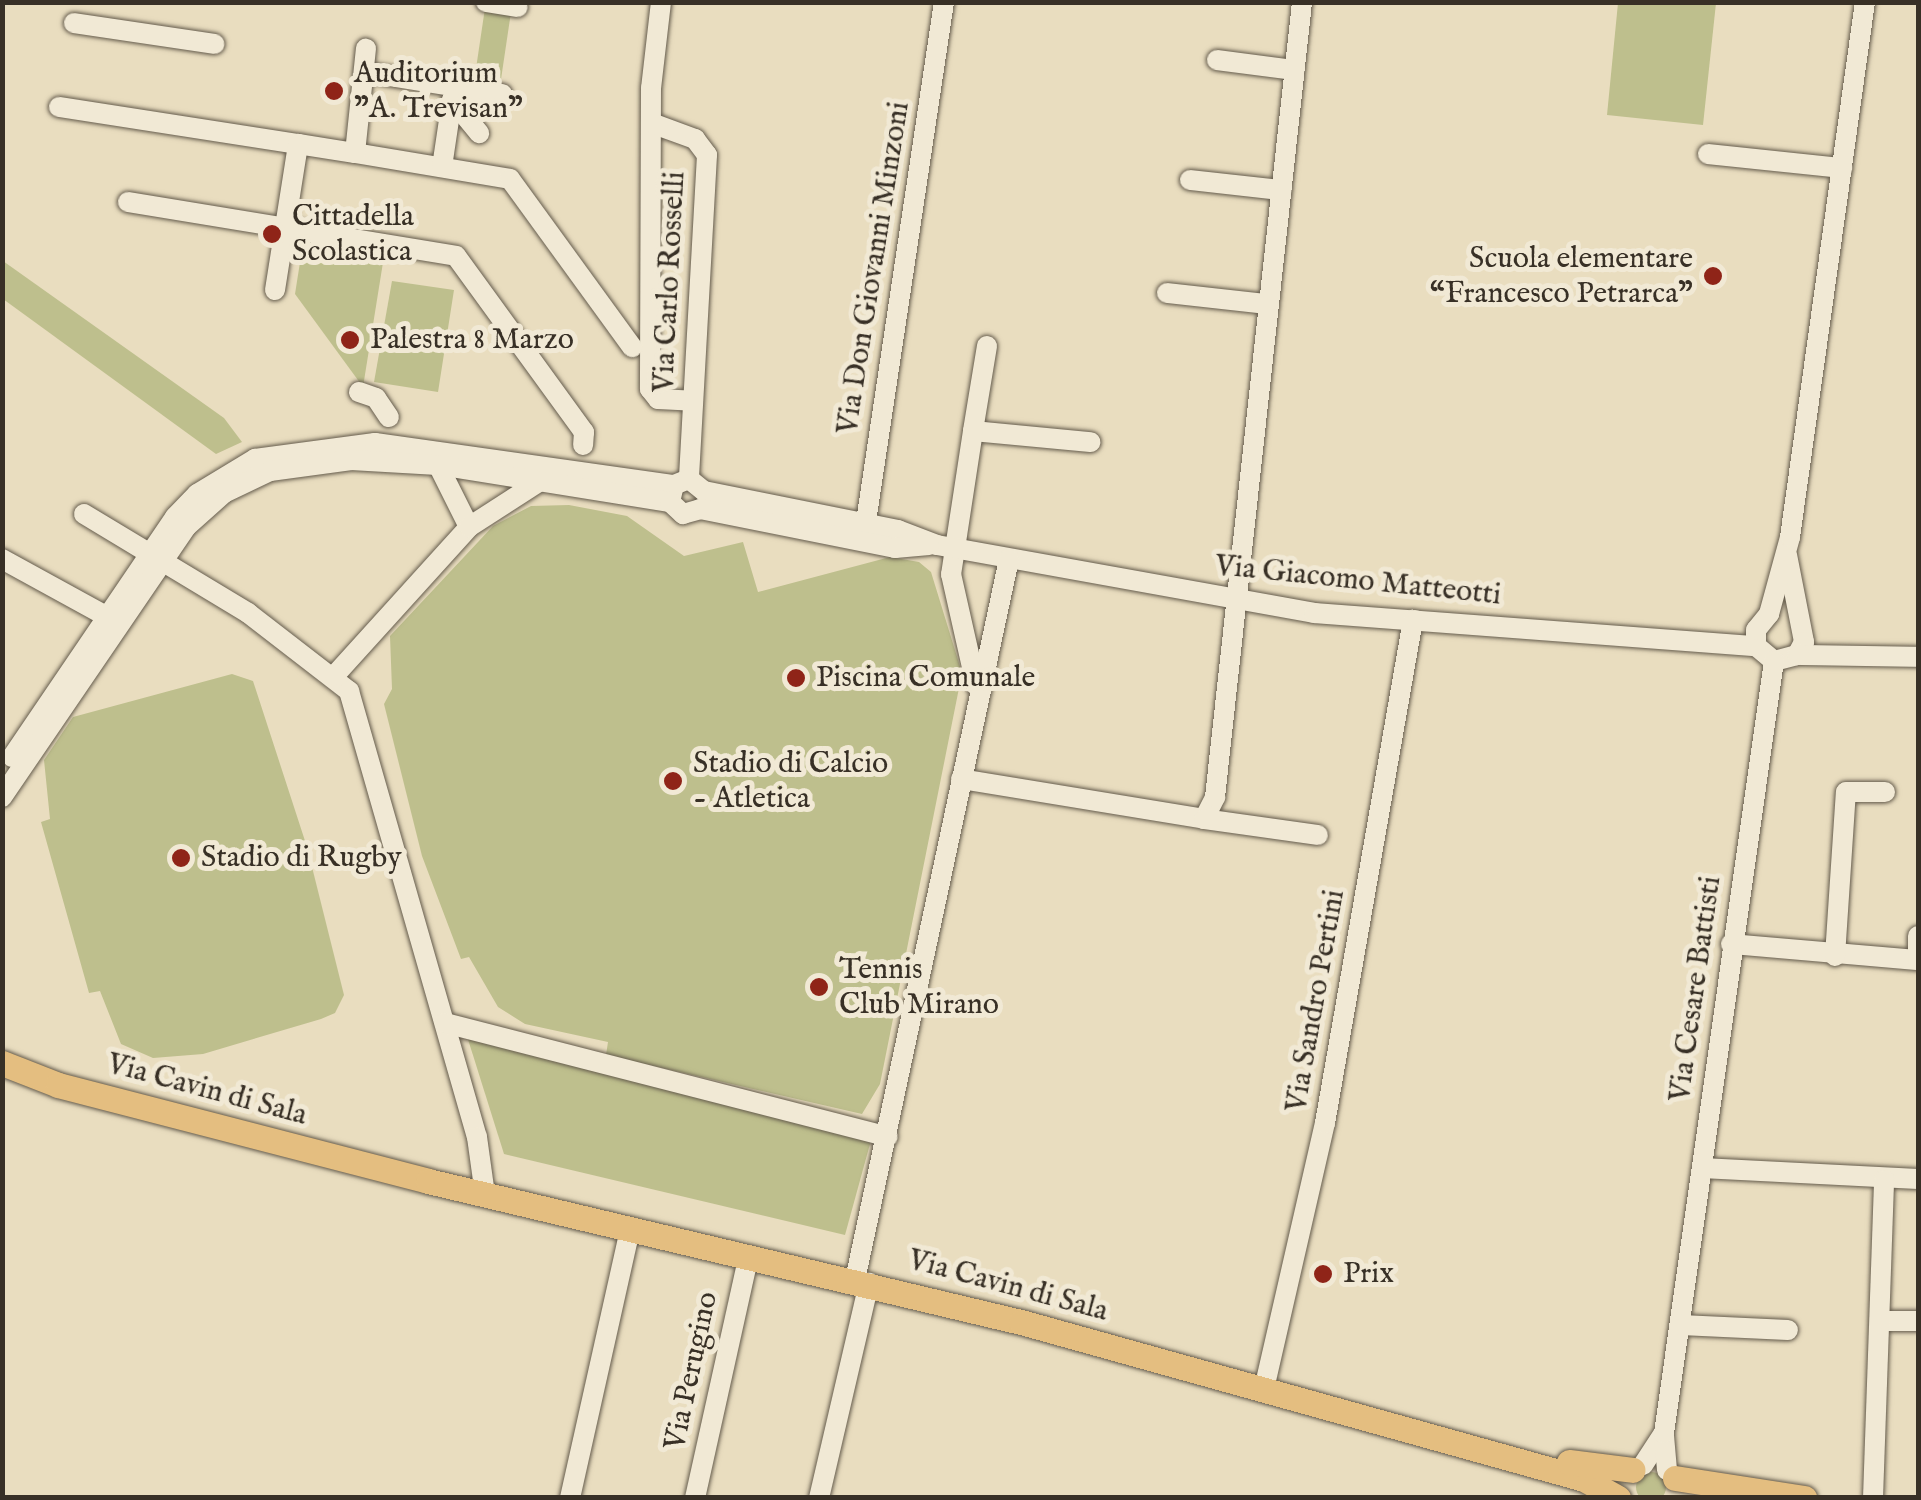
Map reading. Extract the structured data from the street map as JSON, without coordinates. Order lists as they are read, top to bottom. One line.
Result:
{"streets":{"main road":["Via Cavin di Sala"],"street":["Via Don Giovanni Minzoni","Via Carlo Rosselli","Via Giacomo Matteotti","Via Cesare Battisti","Via Sandro Pertini","Via Perugino"]},"crossings":[["Via Don Giovanni Minzoni","Via Giacomo Matteotti"],["Via Carlo Rosselli","Via Giacomo Matteotti"],["Via Giacomo Matteotti","Via Sandro Pertini"],["Via Cesare Battisti","Via Cavin di Sala"],["Via Sandro Pertini","Via Cavin di Sala"],["Via Cavin di Sala","Via Perugino"]],"places":["Auditorium \"A. Trevisan\"","Cittadella Scolastica","Scuola elementare “Francesco Petrarca”","Palestra 8 Marzo","Piscina Comunale","Stadio di Calcio - Atletica","Stadio di Rugby","Tennis Club Mirano","Prix"]}
